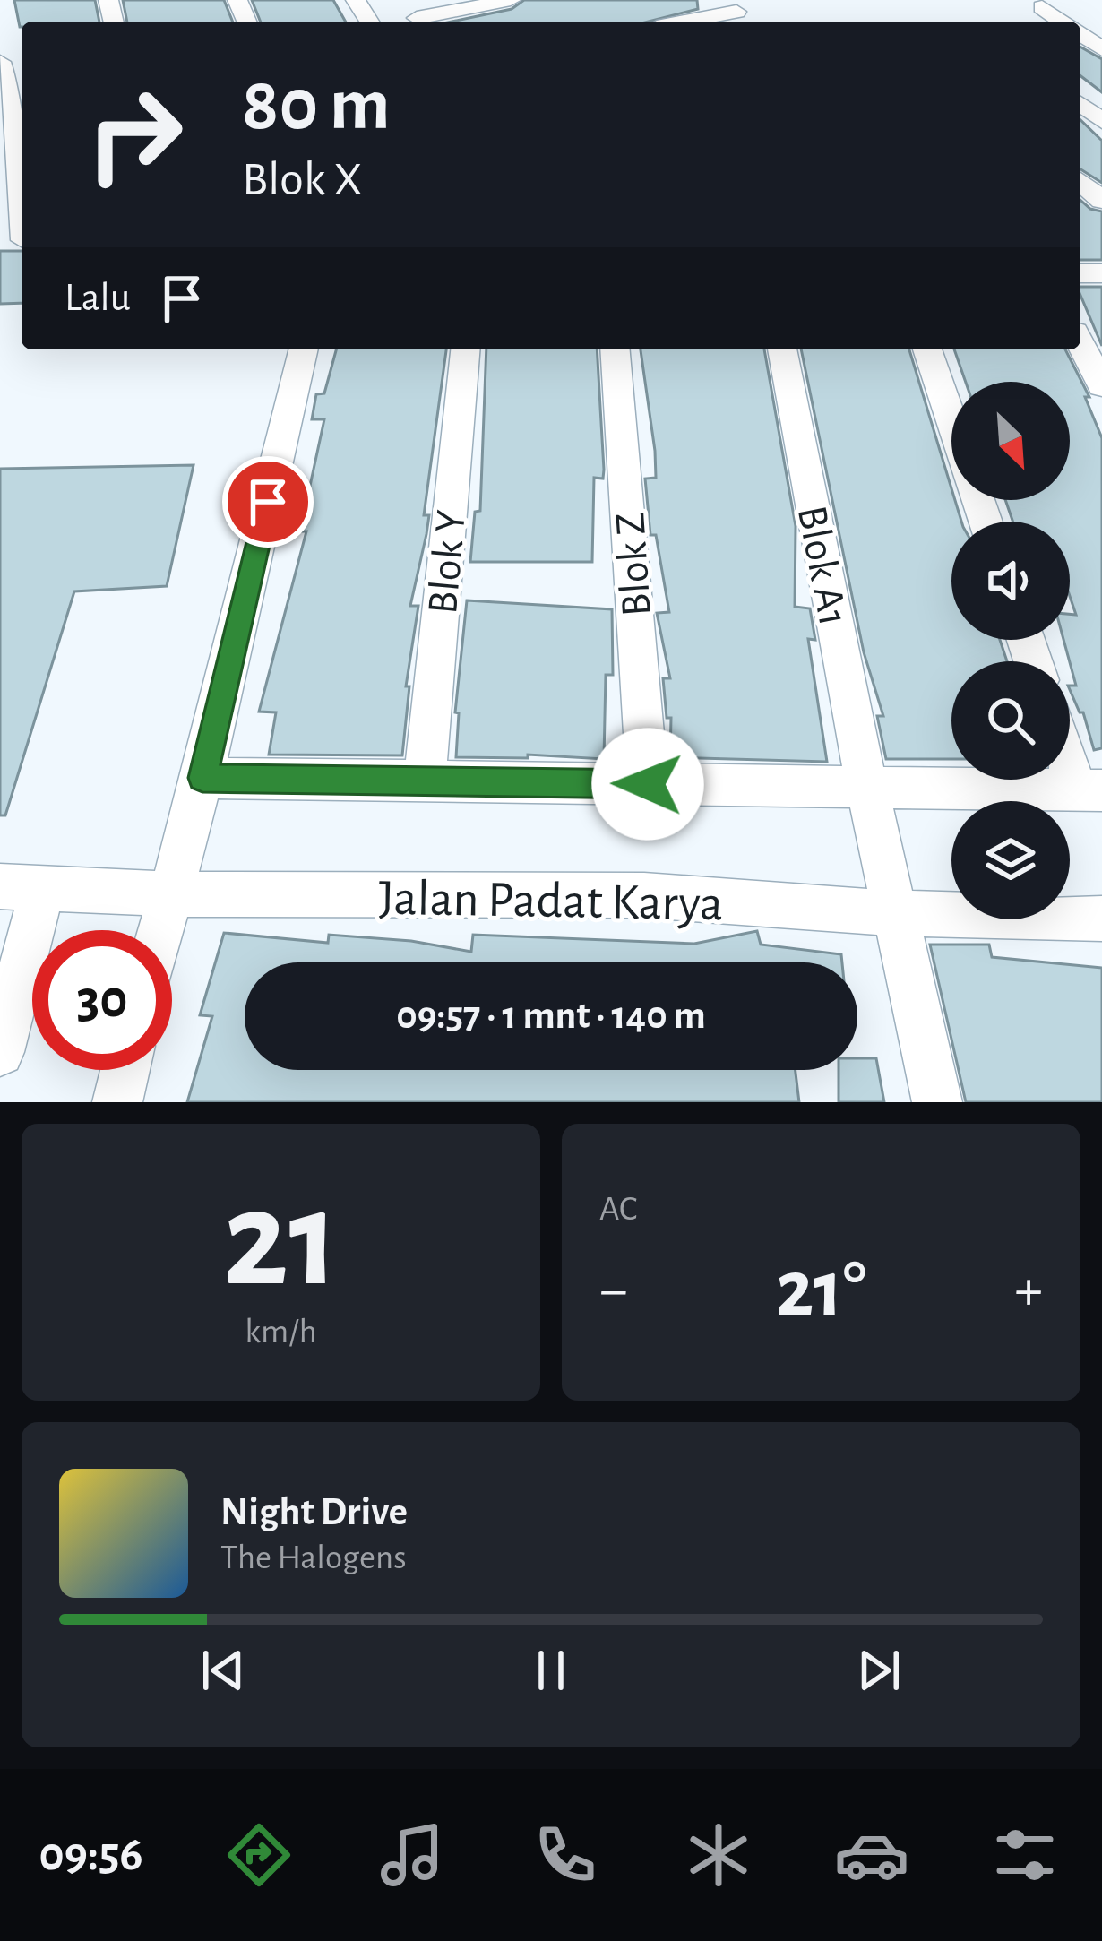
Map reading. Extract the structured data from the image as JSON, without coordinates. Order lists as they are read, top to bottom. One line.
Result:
{"streets":{"street":["Blok Y","Blok Z","Blok A1","Jalan Padat Karya"]},"crossings":[["Blok A1","Jalan Padat Karya"]],"north":"bottom right","page":{"turn":["80 m","Blok X"],"then":"Lalu","limit":"30","trip":"09:57 · 1 mnt · 140 m","tile":[["21","km/h"],"AC"],"heat":["−","21°","+"],"song":["Night Drive","The Halogens"],"tabs":"09:56"}}
